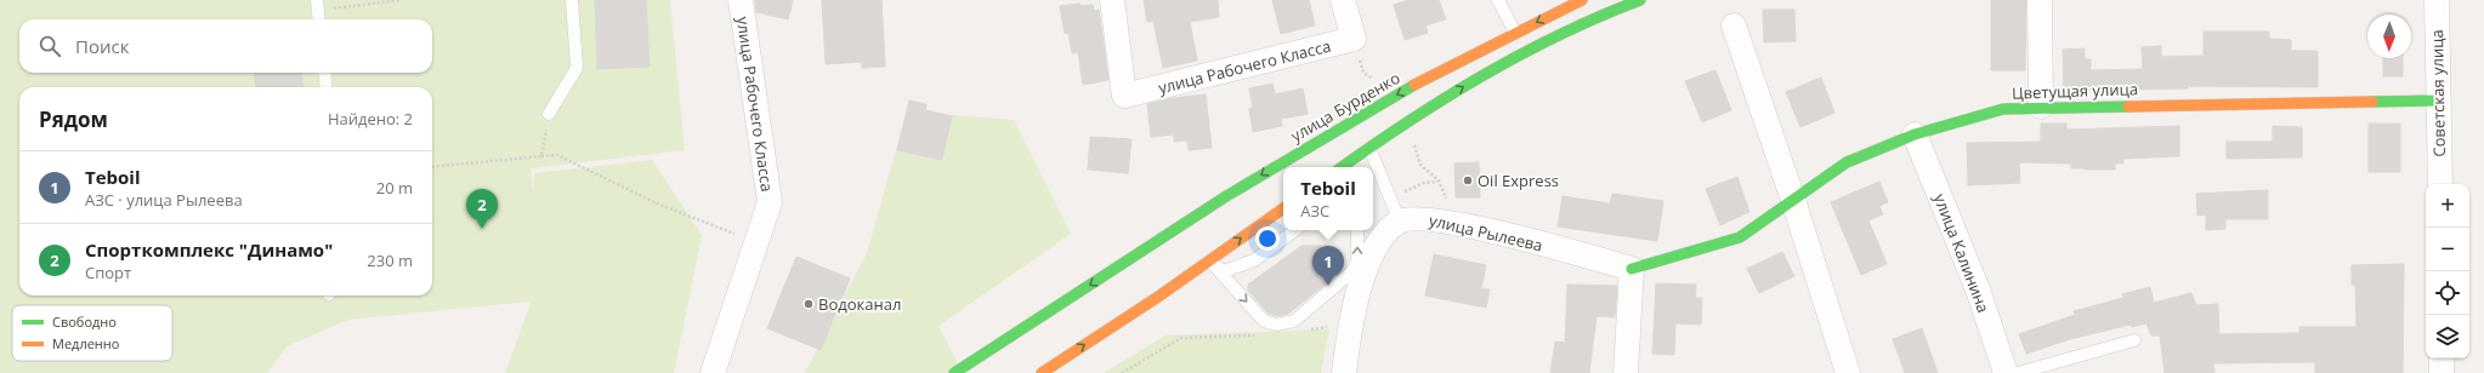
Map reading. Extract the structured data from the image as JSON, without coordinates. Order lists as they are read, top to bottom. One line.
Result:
{"streets":{"main road":["Цветущая улица","улица Бурденко"],"street":["улица Рабочего Класса","Советская улица","улица Рылеева","улица Калинина"]},"crossings":[["Цветущая улица","Советская улица"],["Цветущая улица","улица Рылеева"],["Цветущая улица","улица Калинина"]],"places":["Oil Express","Водоканал"],"legend":["Свободно","Медленно"],"north":"bottom","page":{"search":"Поиск","heading":["Рядом","Найдено: 2"],"list":[{"mark":"1","name":"Teboil","note":"АЗС · улица Рылеева","value":"20 m"},{"mark":"2","name":"Спорткомплекс \"Динамо\"","note":"Спорт","value":"230 m"}],"popup":["Teboil","АЗС"],"map_buttons":["+","−"],"pins":["2","1"]}}
